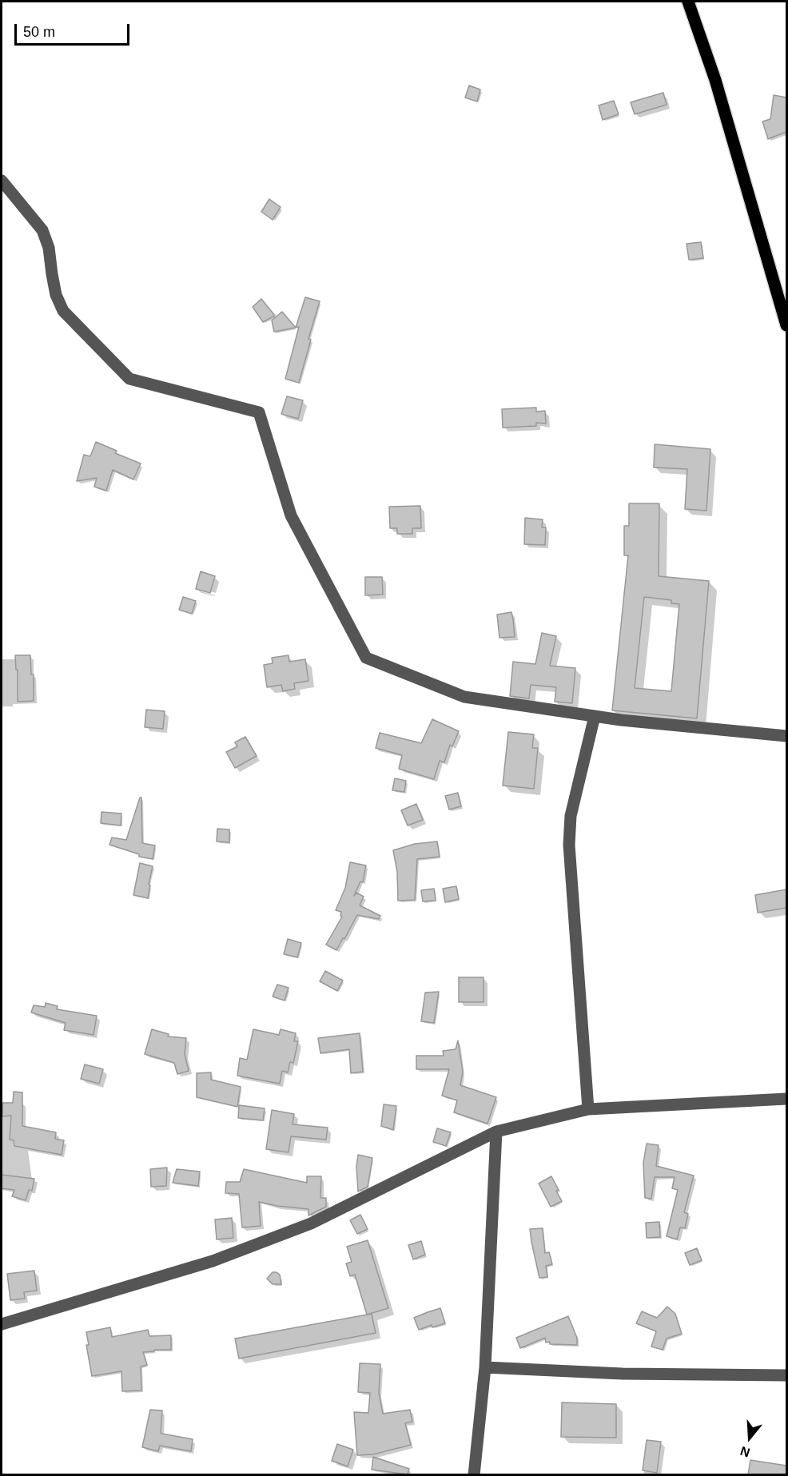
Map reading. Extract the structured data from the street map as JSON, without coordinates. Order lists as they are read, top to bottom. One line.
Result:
{"scale_bar":"50 m","north":"bottom"}
